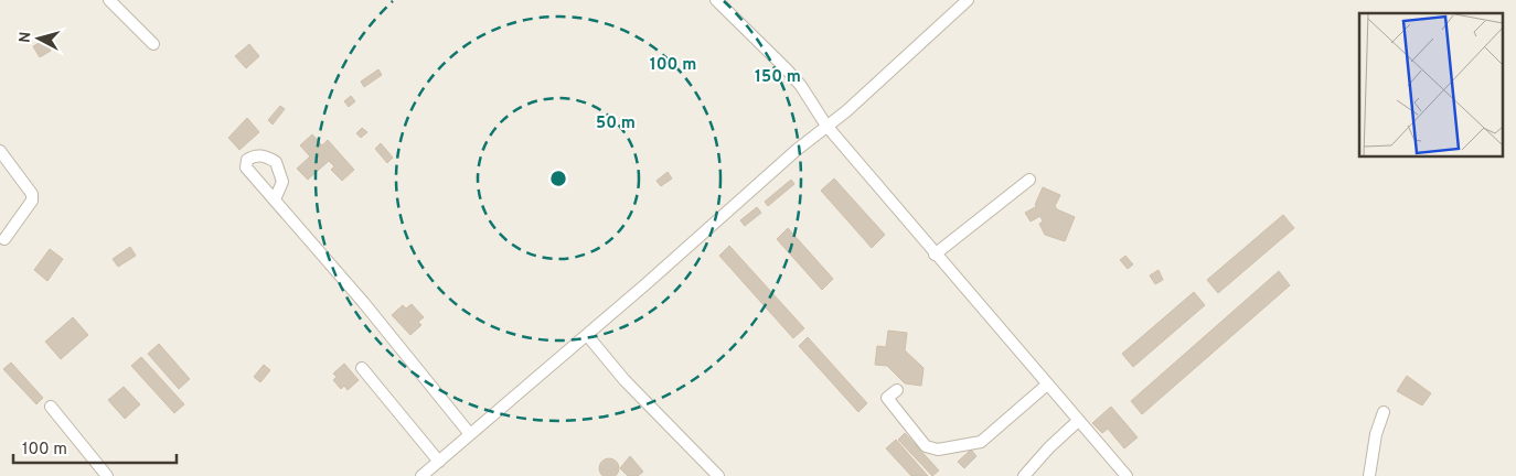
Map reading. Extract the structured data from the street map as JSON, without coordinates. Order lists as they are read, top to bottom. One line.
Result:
{"scale_bar":"100 m","north":"left","rings":["100 m","150 m","50 m"]}
